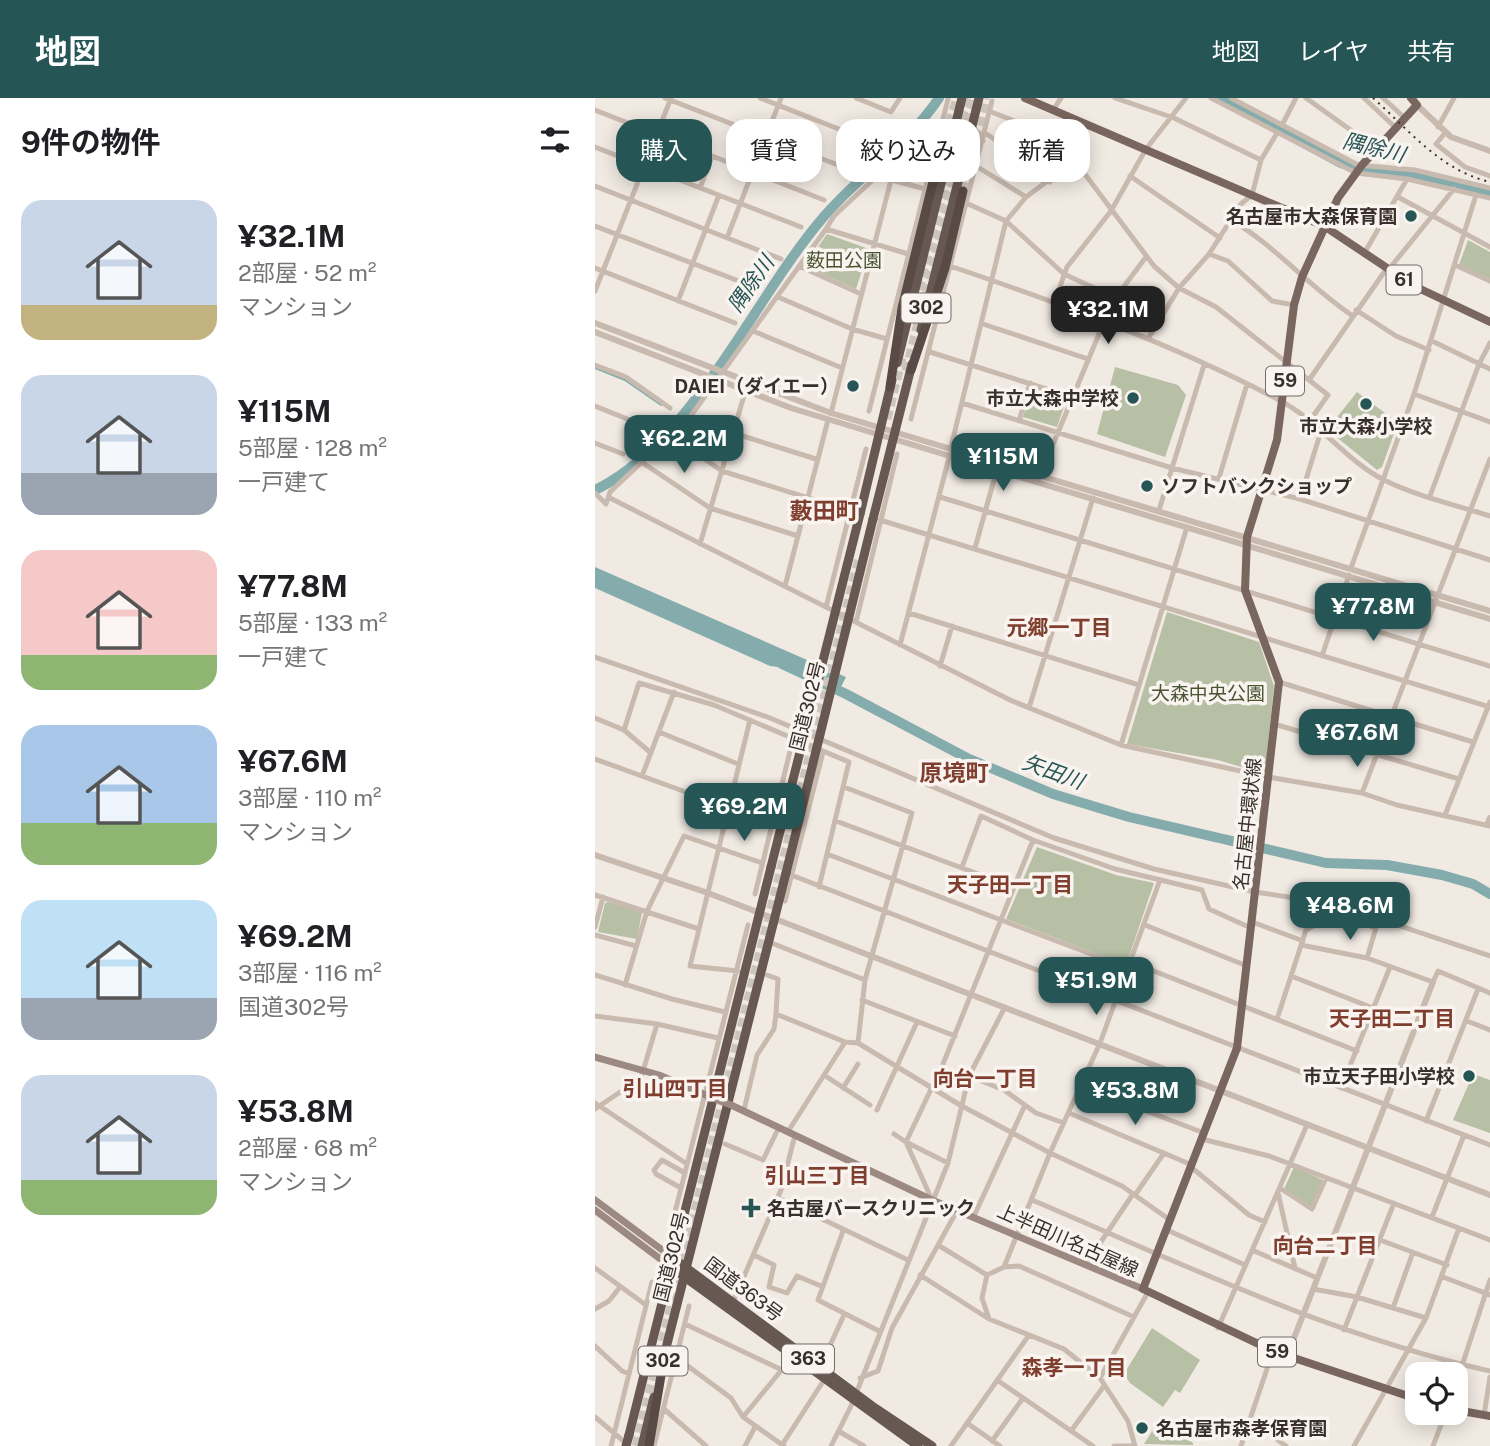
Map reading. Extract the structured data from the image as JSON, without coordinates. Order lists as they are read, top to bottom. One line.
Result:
{"streets":{"highway":["302","国道302号","国道363号","363"],"main road":["61","59","名古屋中環状線","上半田川名古屋線"]},"crossings":[["61","59"],["59","名古屋中環状線"],["59","上半田川名古屋線"],["国道302号","国道363号"],["名古屋中環状線","上半田川名古屋線"]],"districts":["藪田町","元郷一丁目","原境町","天子田一丁目","天子田二丁目","向台一丁目","引山四丁目","引山三丁目","向台二丁目","森孝一丁目"],"water":["隅除川","矢田川"],"parks":["薮田公園","大森中央公園"],"places":{"other":["名古屋市大森保育園","DAIEI（ダイエー）","市立大森中学校","市立大森小学校","ソフトバンクショップ","市立天子田小学校","名古屋市森孝保育園"],"health":["名古屋バースクリニック"]},"page":{"header":"地図","nav":["地図","レイヤ","共有"],"heading":"9件の物件","chip":["購入","賃貸","絞り込み","新着"],"list":[{"name":"¥32.1M","note":"2部屋 · 52 m² · マンション"},{"name":"¥115M","note":"5部屋 · 128 m² · 一戸建て"},{"name":"¥77.8M","note":"5部屋 · 133 m² · 一戸建て"},{"name":"¥67.6M","note":"3部屋 · 110 m² · マンション"},{"name":"¥69.2M","note":"3部屋 · 116 m² · 国道302号"},{"name":"¥53.8M","note":"2部屋 · 68 m² · マンション"}],"price":["¥32.1M","¥62.2M","¥115M","¥77.8M","¥67.6M","¥69.2M","¥48.6M","¥51.9M","¥53.8M"]}}
